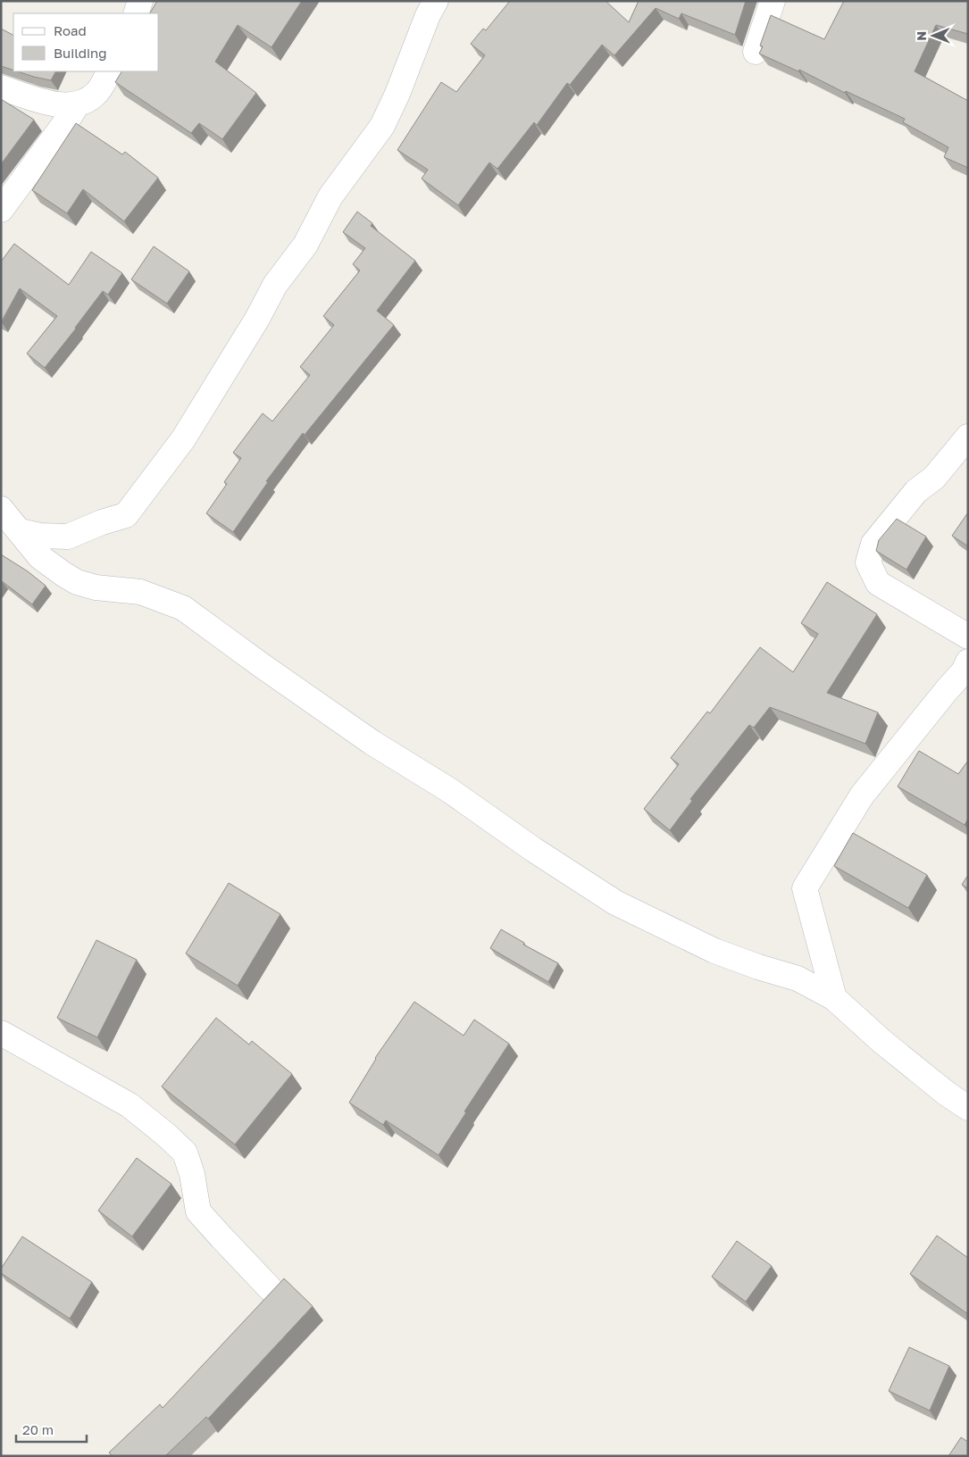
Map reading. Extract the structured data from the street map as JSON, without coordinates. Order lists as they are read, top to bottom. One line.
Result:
{"legend":["Road","Building"],"scale_bar":"20 m","north":"left"}
